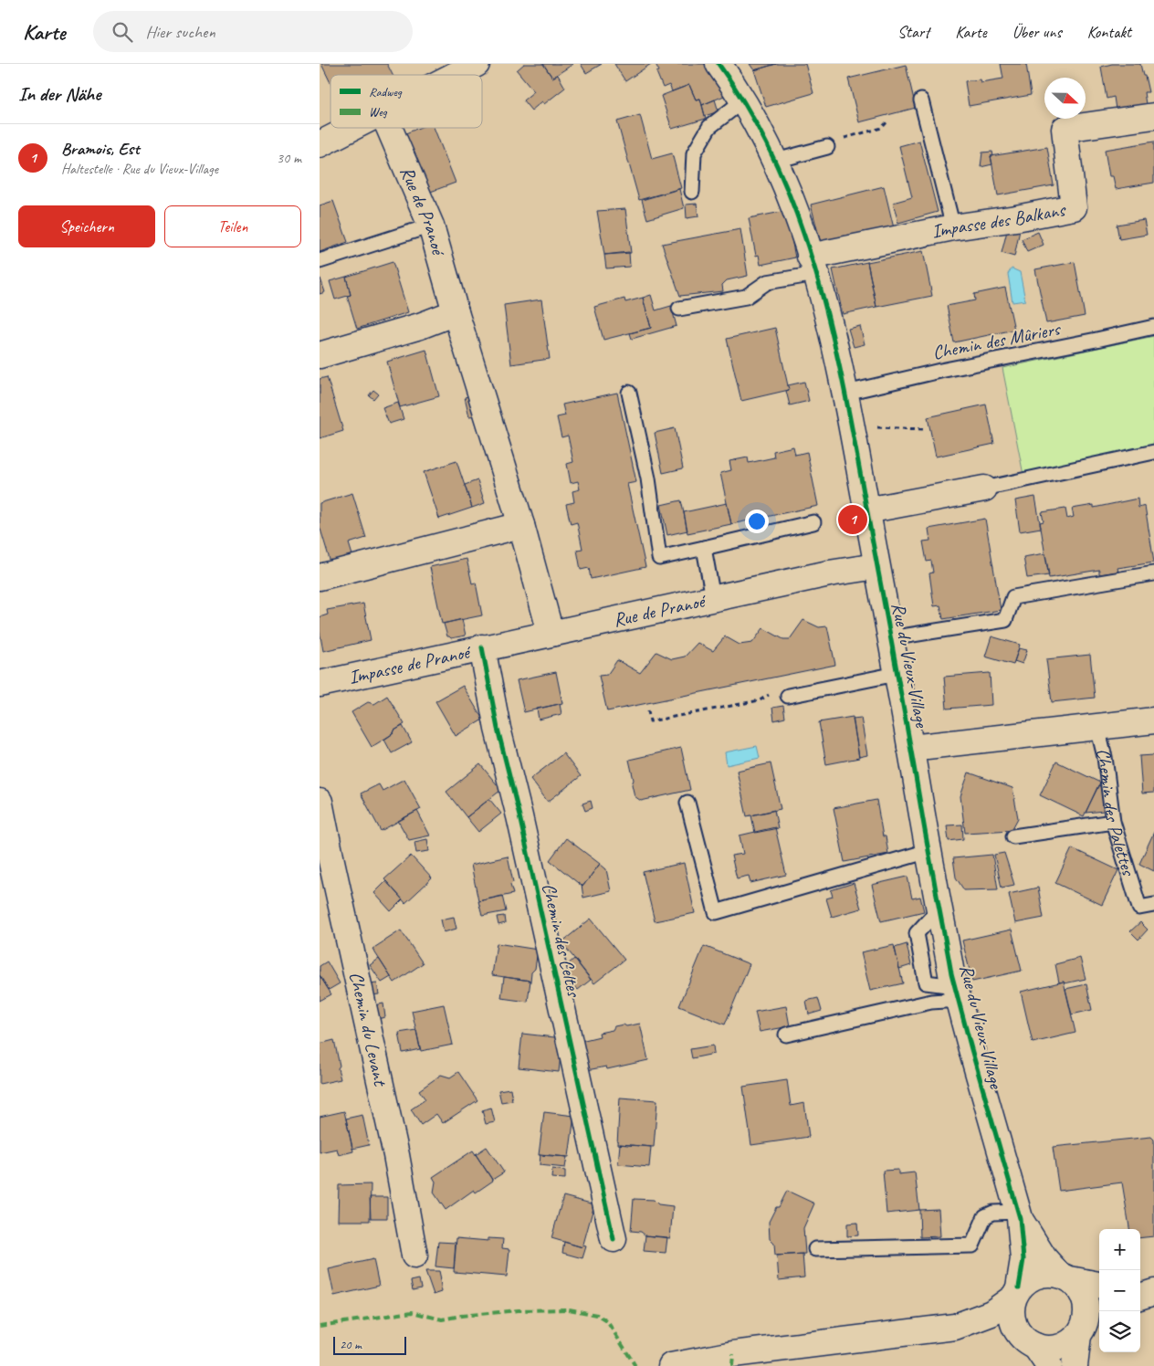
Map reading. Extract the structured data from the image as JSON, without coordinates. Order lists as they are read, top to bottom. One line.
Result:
{"streets":{"street":["Rue de Pranoé","Impasse des Balkans","Impasse de Pranoé","Rue du Vieux-Village","Chemin des Palettes","Chemin des Celtes","Chemin du Levant"],"lane":["Chemin des Mûriers"]},"crossings":[["Rue de Pranoé","Impasse de Pranoé"],["Rue de Pranoé","Rue du Vieux-Village"],["Impasse des Balkans","Rue du Vieux-Village"],["Chemin des Mûriers","Rue du Vieux-Village"],["Impasse de Pranoé","Chemin des Celtes"],["Rue du Vieux-Village","Chemin des Palettes"]],"legend":["Radweg","Weg"],"scale_bar":"20 m","north":"right","page":{"header":"Karte","search":"Hier suchen","nav":["Start","Karte","Über uns","Kontakt"],"heading":"In der Nähe","list":[{"mark":"1","name":"Bramois, Est","note":"Haltestelle · Rue du Vieux-Village","value":"30 m"}],"buttons":["Speichern","Teilen"],"pins":"1","map_buttons":["+","−"],"scale":"20 m"}}
